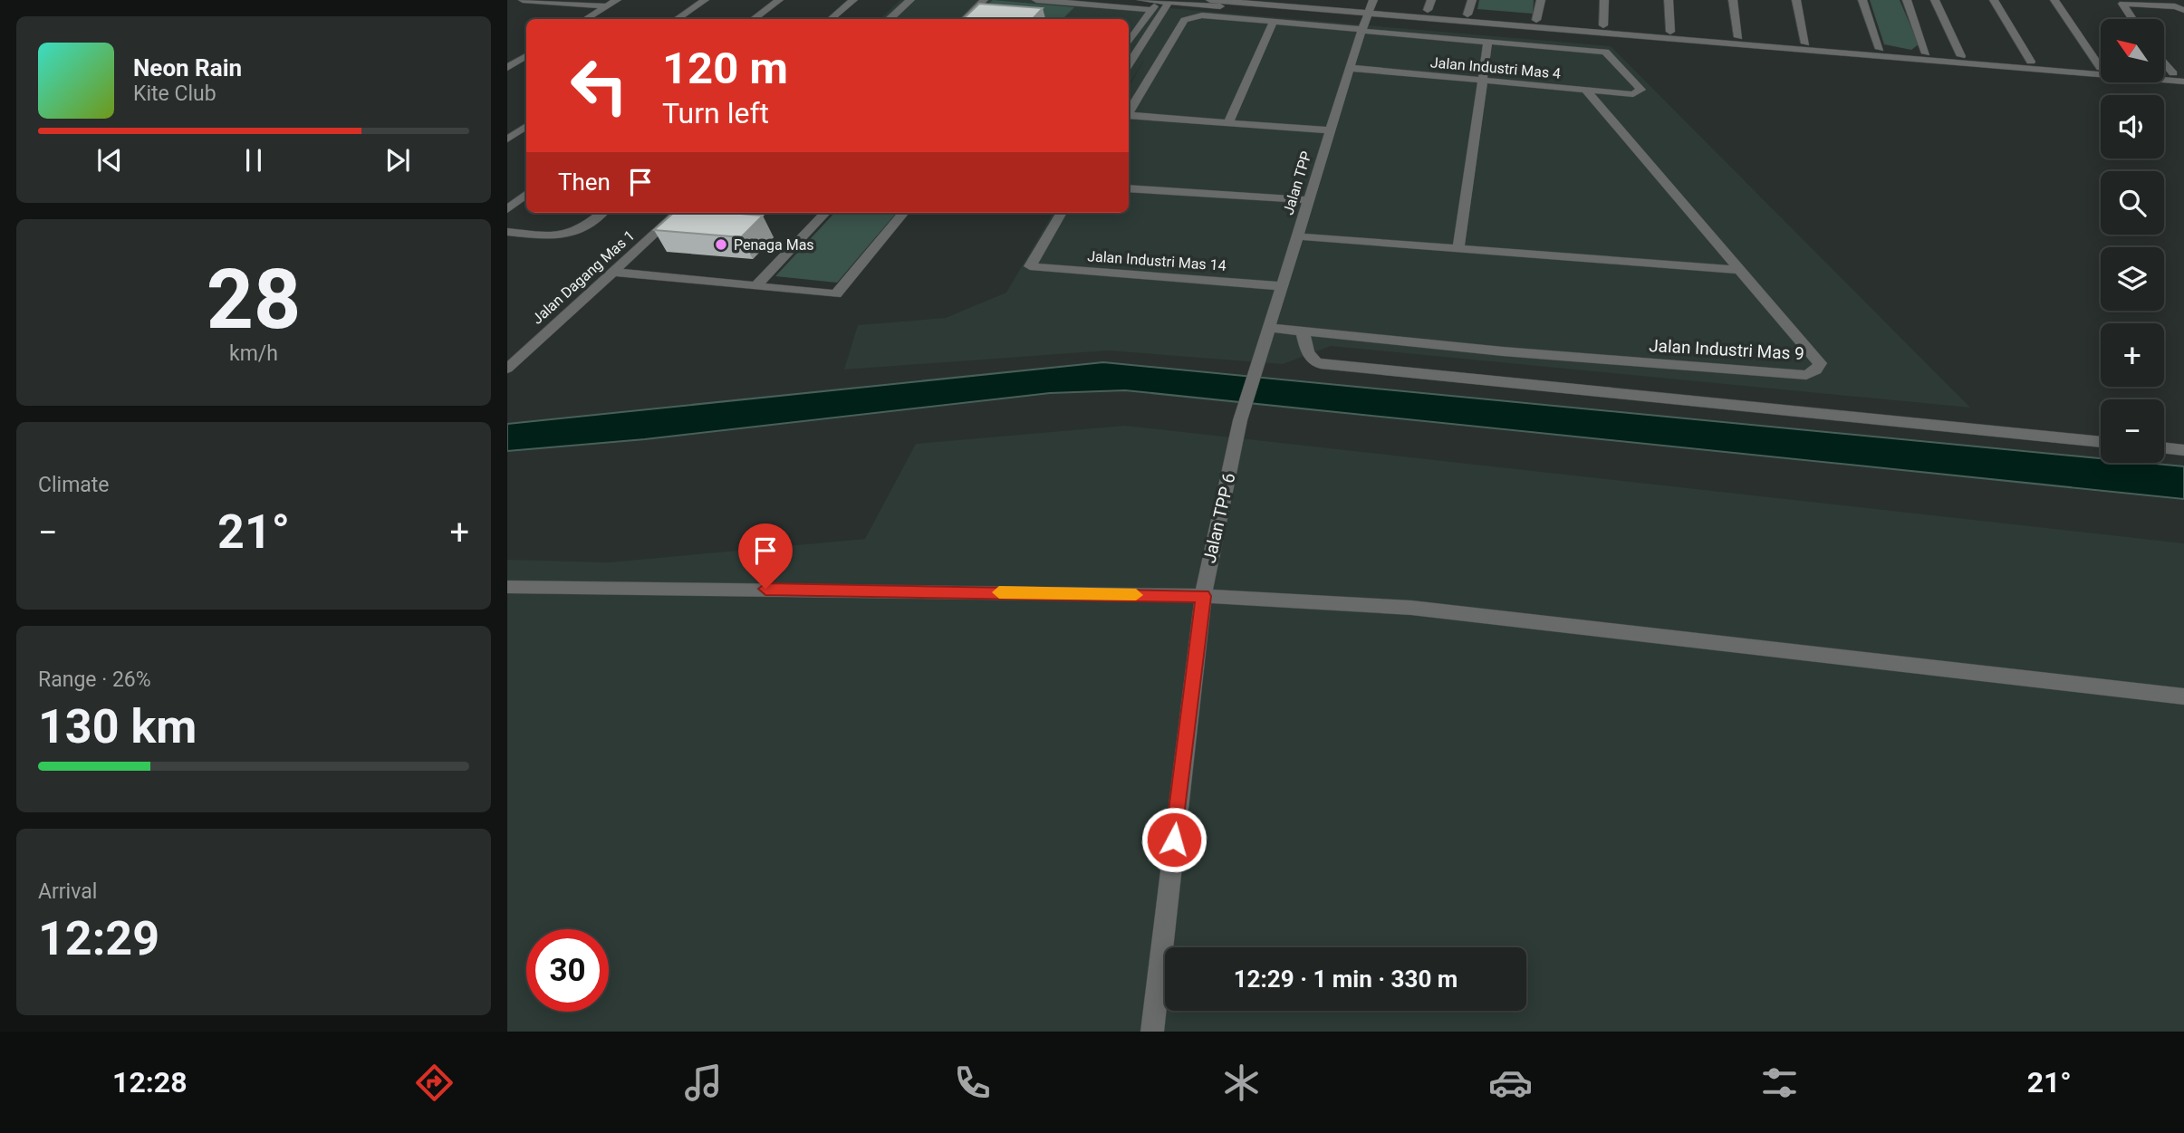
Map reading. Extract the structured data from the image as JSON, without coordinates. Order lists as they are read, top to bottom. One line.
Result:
{"streets":{"street":["Jalan Industri Mas 4","Jalan TPP","Jalan Industri Mas 14","Jalan Dagang Mas 1","Jalan Industri Mas 9","Jalan TPP 6"]},"crossings":[["Jalan Industri Mas 4","Jalan TPP"],["Jalan Industri Mas 4","Jalan Industri Mas 9"],["Jalan TPP","Jalan Industri Mas 14"],["Jalan TPP","Jalan Industri Mas 9"],["Jalan TPP","Jalan TPP 6"]],"places":["Penaga Mas"],"north":"top left","page":{"map_buttons":["+","−"],"turn":["120 m","Turn left"],"song":["Neon Rain","Kite Club"],"then":"Then","tile":[["28","km/h"],"Climate",["Range · 26%","130 km"],["Arrival","12:29"]],"heat":["−","21°","+"],"limit":"30","trip":"12:29 · 1 min · 330 m","tabs":["12:28","21°"]}}
